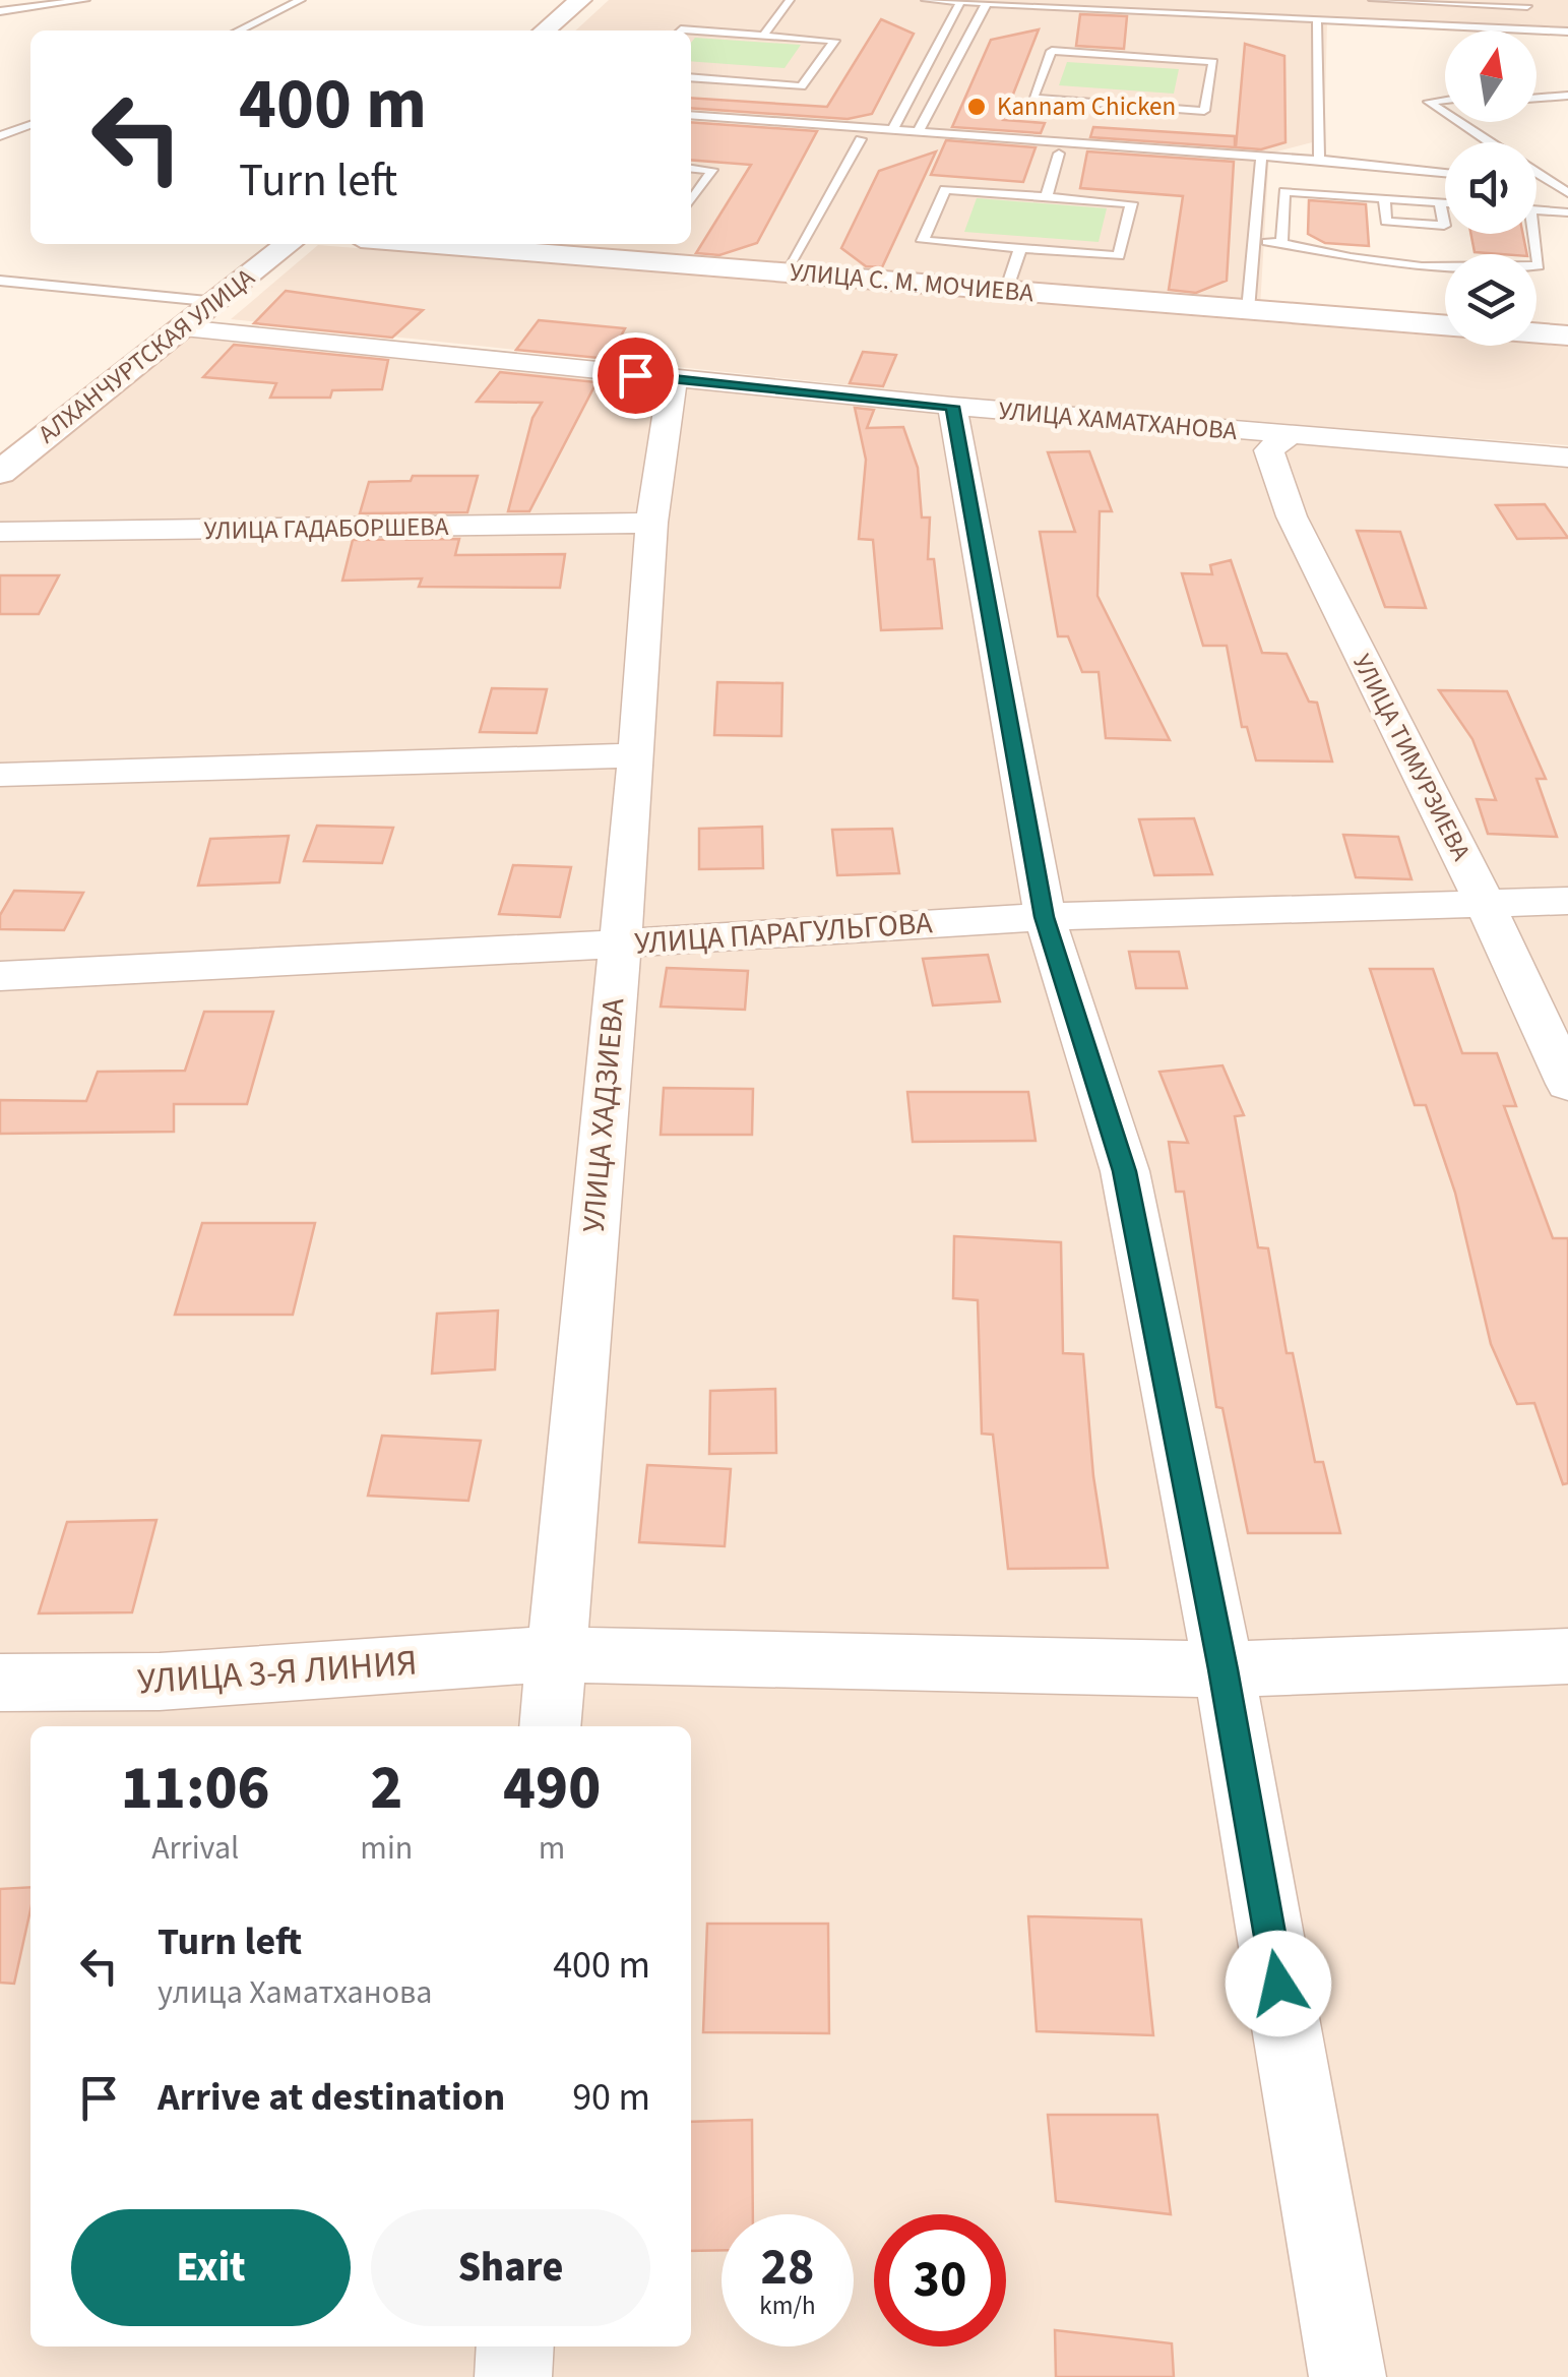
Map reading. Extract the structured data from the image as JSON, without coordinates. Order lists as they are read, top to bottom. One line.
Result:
{"streets":{"street":["УЛИЦА С. М. МОЧИЕВА","АЛХАНЧУРТСКАЯ УЛИЦА","УЛИЦА ХАМАТХАНОВА","УЛИЦА ГАДАБОРШЕВА","УЛИЦА ТИМУРЗИЕВА","УЛИЦА ПАРАГУЛЬГОВА","УЛИЦА ХАДЗИЕВА","УЛИЦА 3-Я ЛИНИЯ"]},"crossings":[["АЛХАНЧУРТСКАЯ УЛИЦА","УЛИЦА ХАМАТХАНОВА"],["УЛИЦА ХАМАТХАНОВА","УЛИЦА ТИМУРЗИЕВА"],["УЛИЦА ХАМАТХАНОВА","УЛИЦА ХАДЗИЕВА"],["УЛИЦА ГАДАБОРШЕВА","УЛИЦА ХАДЗИЕВА"],["УЛИЦА ТИМУРЗИЕВА","УЛИЦА ПАРАГУЛЬГОВА"],["УЛИЦА ПАРАГУЛЬГОВА","УЛИЦА ХАДЗИЕВА"],["УЛИЦА ХАДЗИЕВА","УЛИЦА 3-Я ЛИНИЯ"]],"places":["Kannam Chicken"],"north":"top","page":{"turn":["400 m","Turn left"],"eta":["11:06","Arrival","2","min","490","m"],"list":[{"name":"Turn left","note":"улица Хаматханова","value":"400 m"},{"name":"Arrive at destination","value":"90 m"}],"buttons":["Exit","Share"],"speed":"28 km/h","limit":"30"}}
